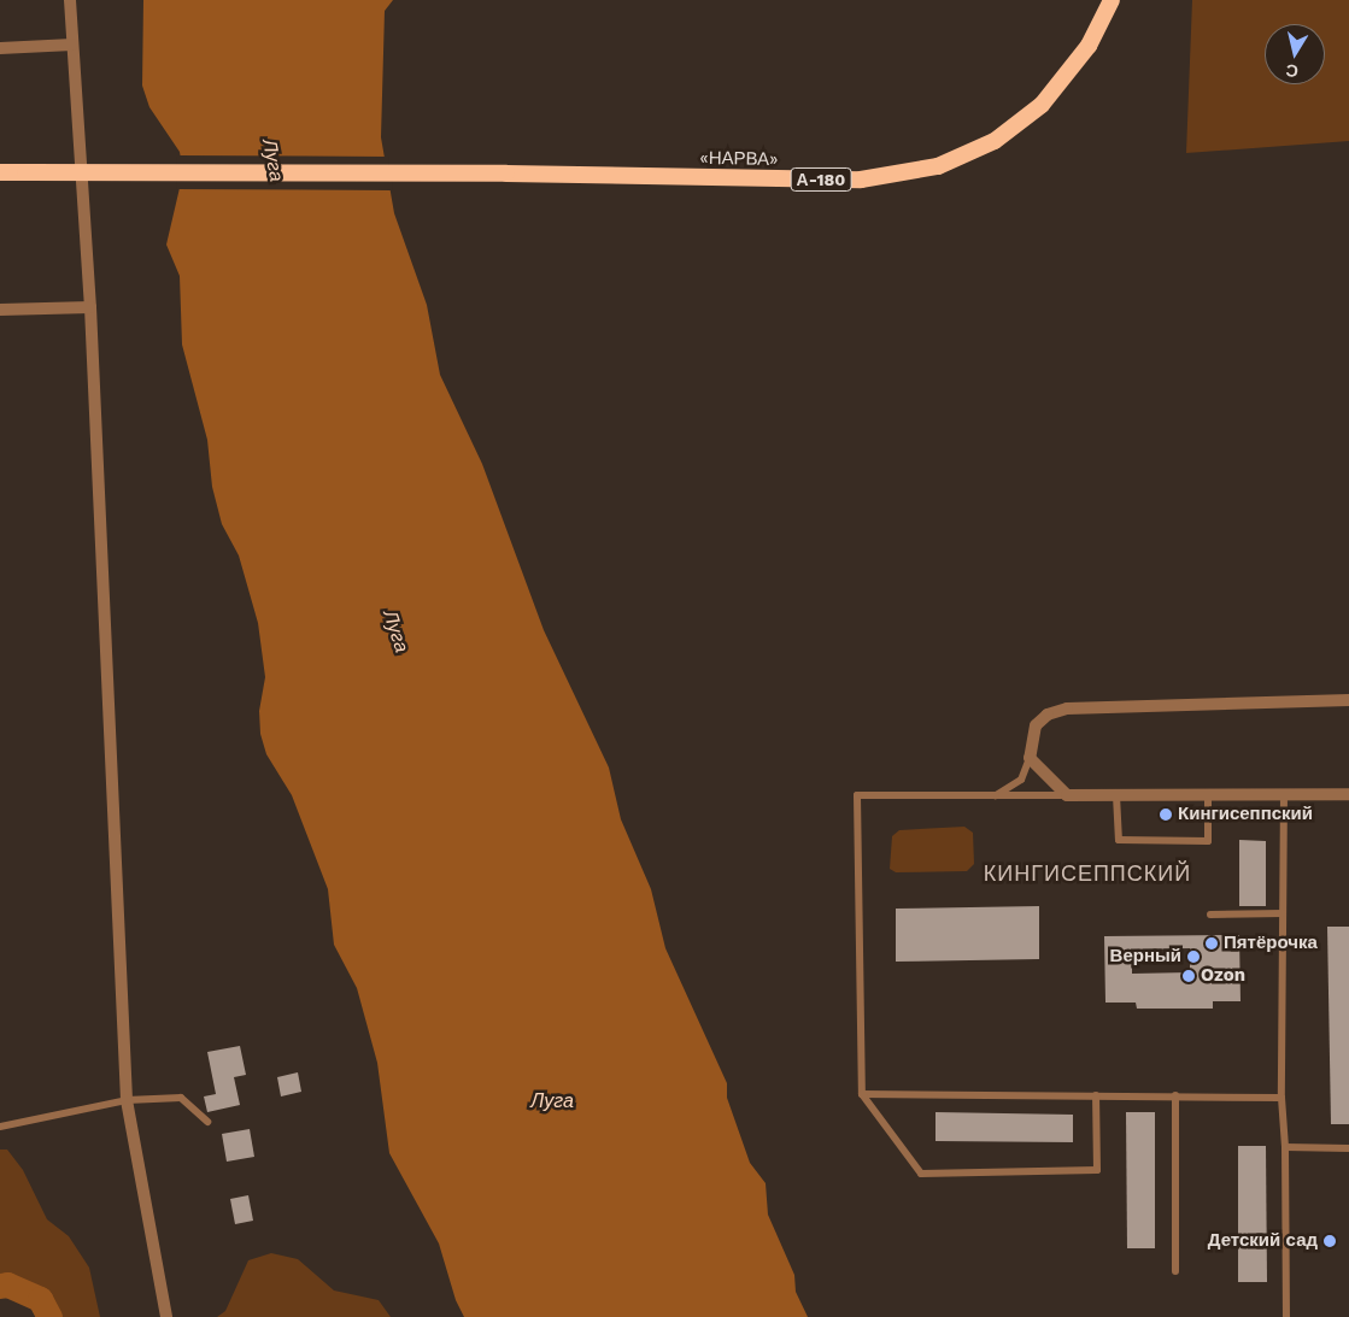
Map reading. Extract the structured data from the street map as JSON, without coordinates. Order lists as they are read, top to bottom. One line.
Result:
{"streets":{"highway":["«НАРВА»","А-180"]},"districts":["КИНГИСЕППСКИЙ"],"water":["Луга"],"places":["Кингисеппский","Пятёрочка","Верный","Ozon","Детский сад"],"north":"bottom"}
